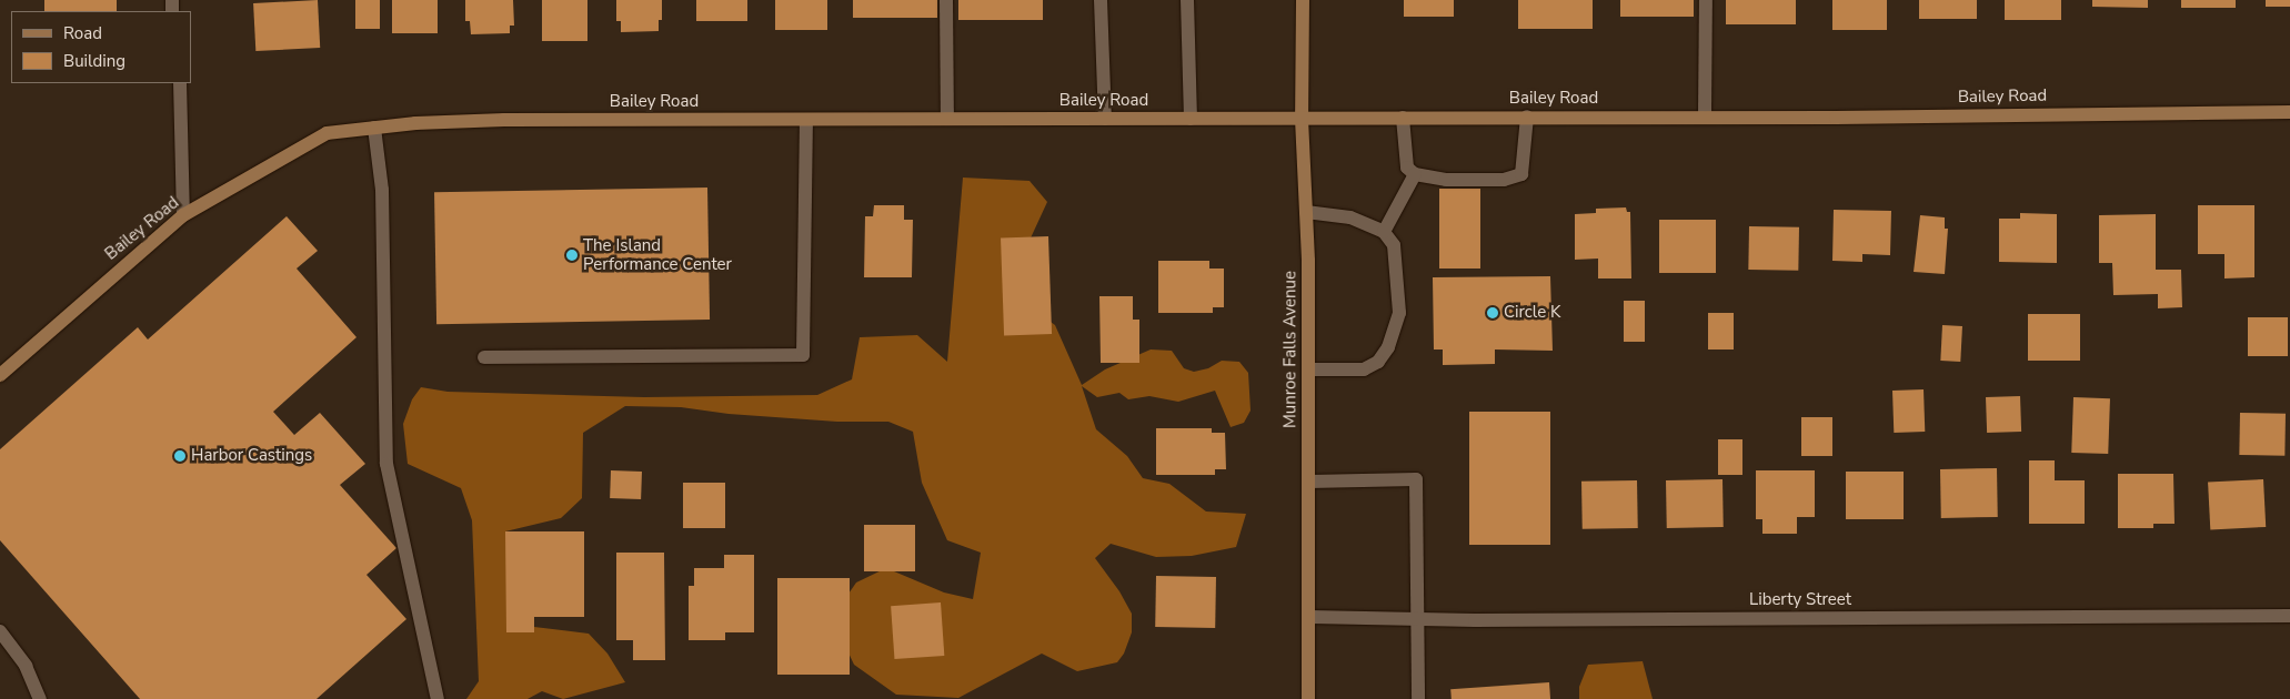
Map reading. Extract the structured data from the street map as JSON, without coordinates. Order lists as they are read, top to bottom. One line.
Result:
{"streets":{"street":["Bailey Road","Munroe Falls Avenue","Liberty Street"]},"crossings":[["Bailey Road","Munroe Falls Avenue"],["Munroe Falls Avenue","Liberty Street"]],"places":["The Island Performance Center","Circle K","Harbor Castings"],"legend":["Road","Building"]}
